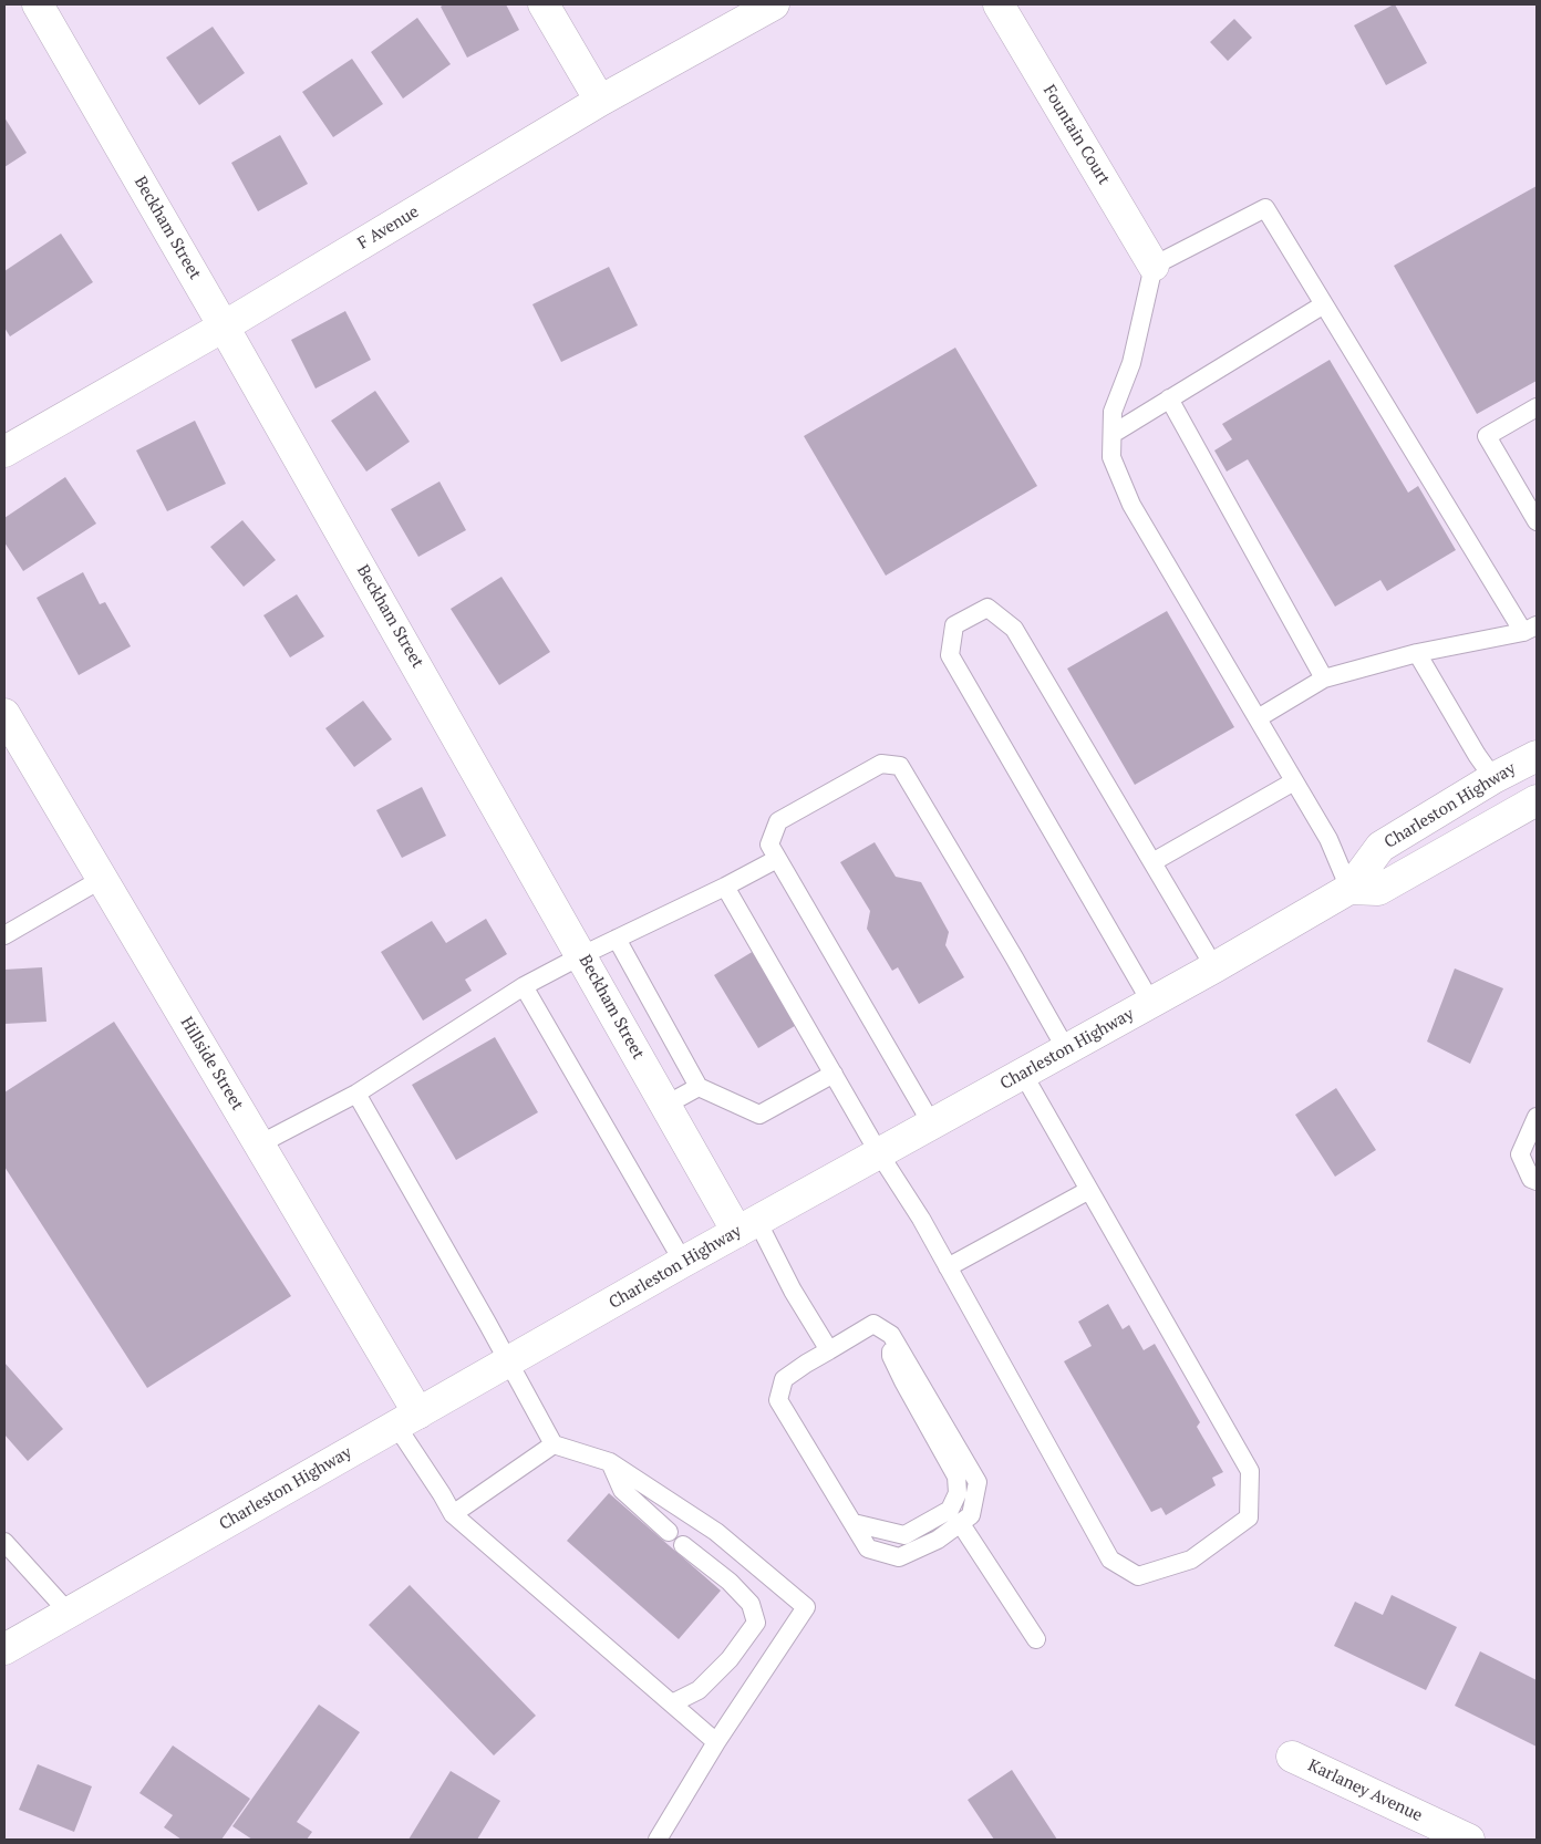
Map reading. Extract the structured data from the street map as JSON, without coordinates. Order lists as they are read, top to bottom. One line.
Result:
{"streets":{"street":["Fountain Court","Beckham Street","F Avenue","Charleston Highway","Hillside Street","Karlaney Avenue"]},"crossings":[["Beckham Street","F Avenue"],["Beckham Street","Charleston Highway"],["Charleston Highway","Hillside Street"]]}
